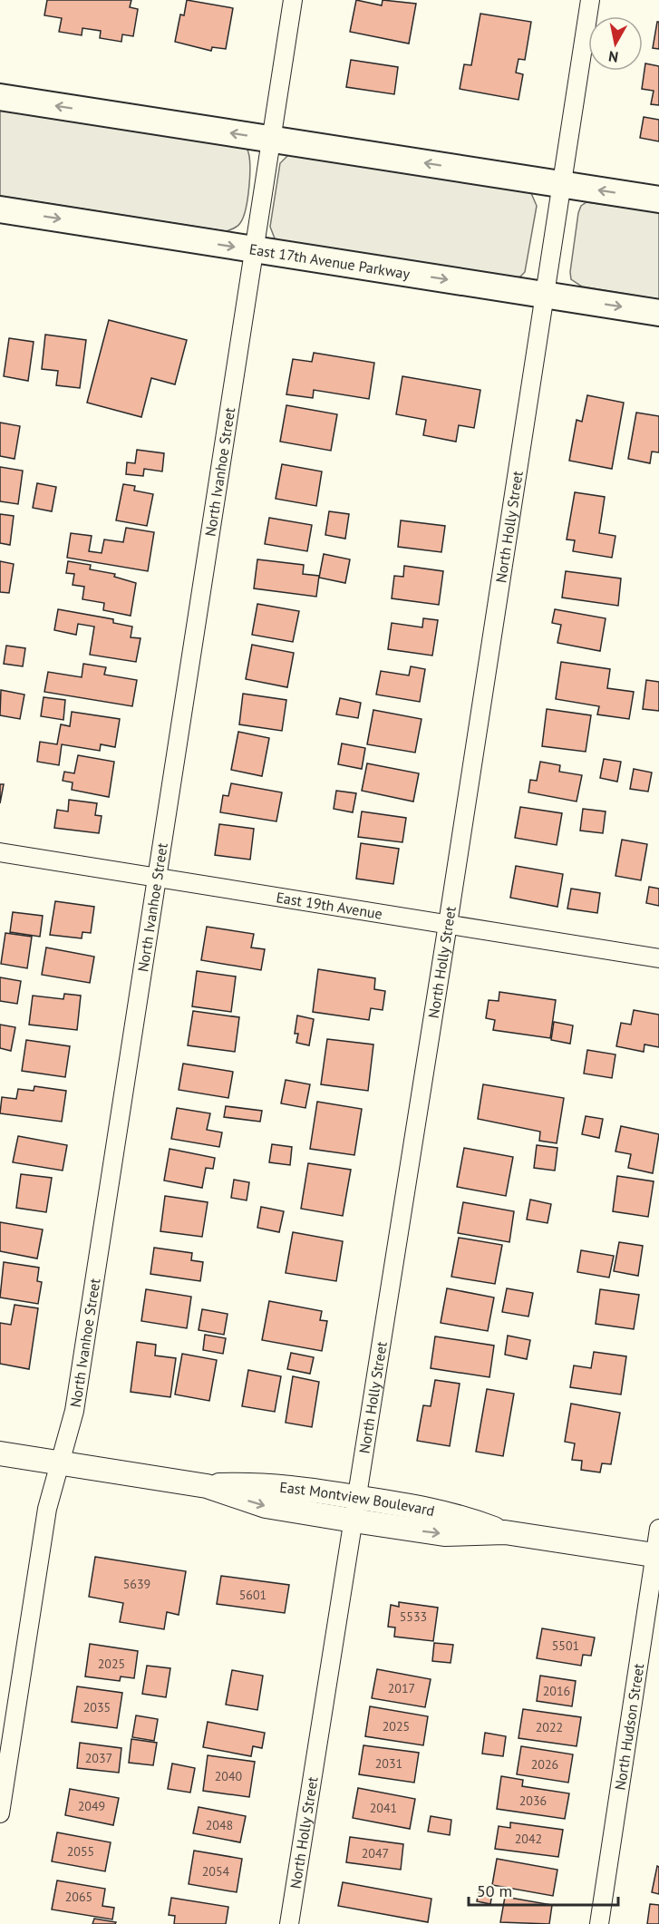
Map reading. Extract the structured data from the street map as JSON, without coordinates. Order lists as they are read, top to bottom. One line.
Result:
{"streets":{"main road":["East 17th Avenue Parkway"],"street":["North Ivanhoe Street","North Holly Street","East 19th Avenue","East Montview Boulevard","North Hudson Street"]},"crossings":[["East 17th Avenue Parkway","North Ivanhoe Street"],["East 17th Avenue Parkway","North Holly Street"],["North Ivanhoe Street","East 19th Avenue"],["North Ivanhoe Street","East Montview Boulevard"],["North Holly Street","East 19th Avenue"],["North Holly Street","East Montview Boulevard"],["East Montview Boulevard","North Hudson Street"]],"house_numbers":["5639","5601","5533","5501","2025","2017","2016","2035","2025","2022","2037","2031","2026","2040","2036","2049","2041","2048","2042","2055","2047","2054","2065"],"scale_bar":"50 m","north":"bottom"}
